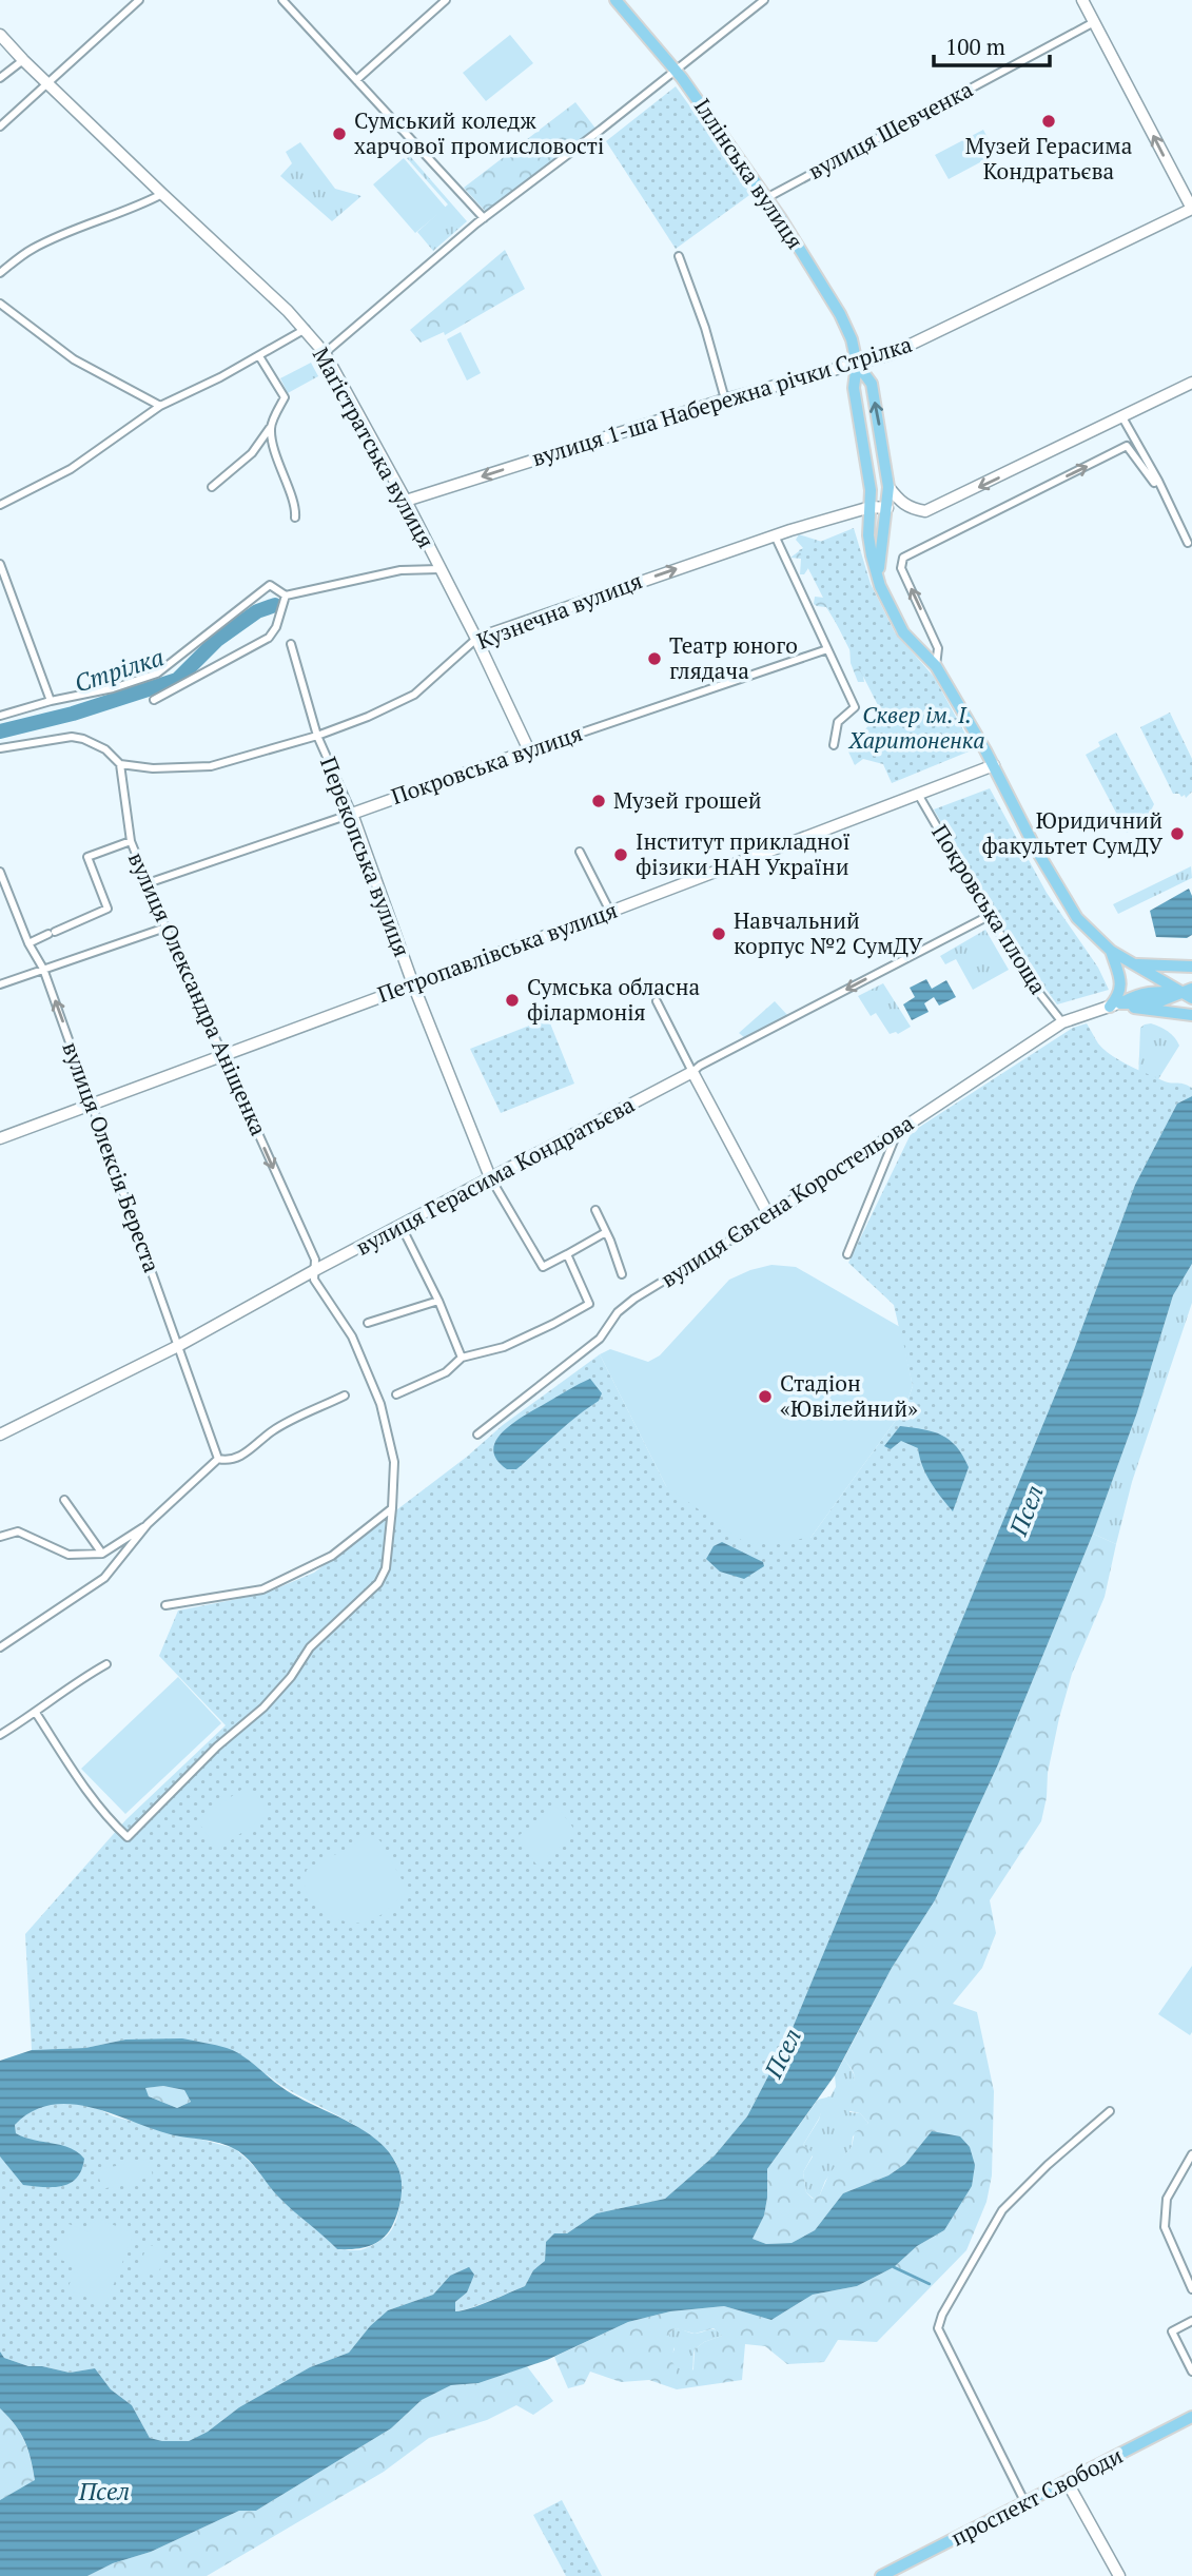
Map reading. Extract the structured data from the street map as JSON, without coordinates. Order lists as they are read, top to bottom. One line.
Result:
{"streets":{"main road":["Іллінська вулиця","проспект Свободи"],"street":["вулиця Шевченка","вулиця 1-ша Набережна річки Стрілка","Маґістратська вулиця","Кузнечна вулиця","Покровська вулиця","Перекопська вулиця","Покровська площа","Петропавлівська вулиця","вулиця Олександра Аніщенка","вулиця Олексія Береста","вулиця Герасима Кондратьєва","вулиця Євгена Коростельова"]},"crossings":[["вулиця Шевченка","Іллінська вулиця"],["Іллінська вулиця","вулиця 1-ша Набережна річки Стрілка"],["вулиця 1-ша Набережна річки Стрілка","Маґістратська вулиця"],["Маґістратська вулиця","Кузнечна вулиця"],["Маґістратська вулиця","Покровська вулиця"],["Кузнечна вулиця","Перекопська вулиця"],["Кузнечна вулиця","вулиця Олександра Аніщенка"],["Покровська вулиця","Перекопська вулиця"],["Покровська вулиця","вулиця Олександра Аніщенка"],["Перекопська вулиця","Петропавлівська вулиця"],["Перекопська вулиця","вулиця Герасима Кондратьєва"],["Покровська площа","Петропавлівська вулиця"],["Покровська площа","вулиця Герасима Кондратьєва"],["Покровська площа","вулиця Євгена Коростельова"],["Петропавлівська вулиця","вулиця Олександра Аніщенка"],["Петропавлівська вулиця","вулиця Олексія Береста"],["вулиця Олександра Аніщенка","вулиця Герасима Кондратьєва"],["вулиця Олексія Береста","вулиця Герасима Кондратьєва"]],"one_way":["вулиця 1-ша Набережна річки Стрілка","Кузнечна вулиця"],"water":["Стрілка","Псел"],"parks":["Сквер ім. І. Харитоненка"],"places":["Музей Герасима Кондратьєва","Сумський коледж харчової промисловості","Театр юного глядача","Музей грошей","Юридичний факультет СумДУ","Інститут прикладної фізики НАН України","Навчальний корпус №2 СумДУ","Сумська обласна філармонія","Стадіон «Ювілейний»"],"scale_bar":"100 m"}
